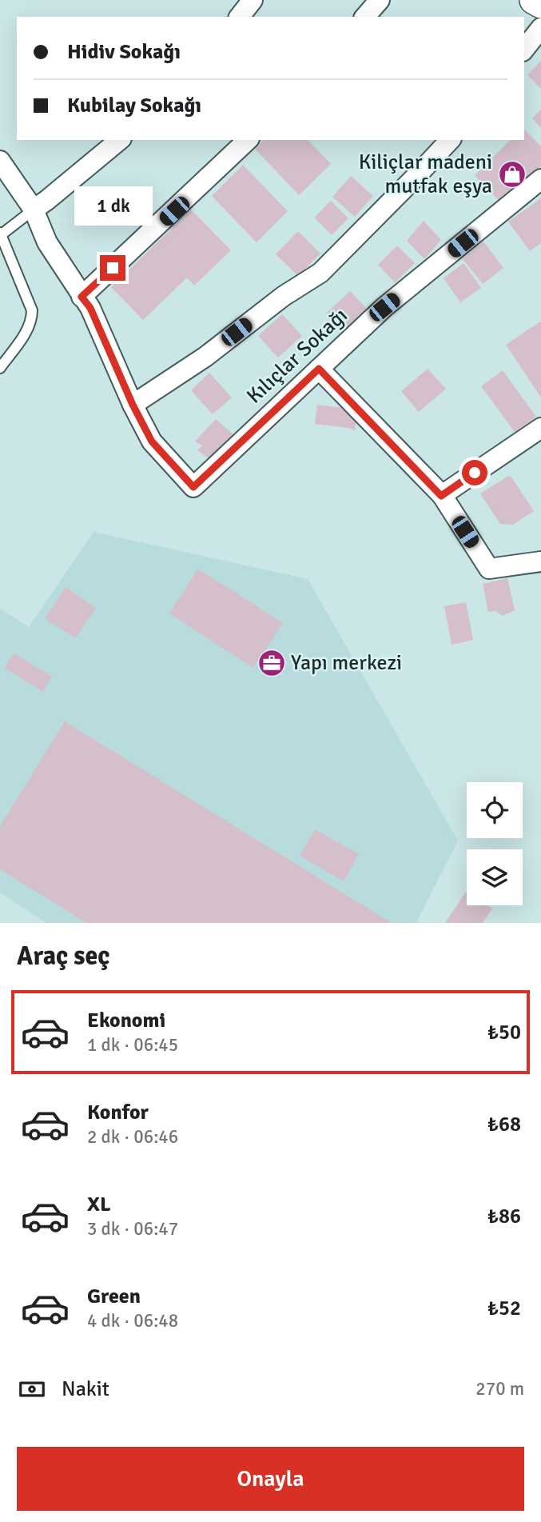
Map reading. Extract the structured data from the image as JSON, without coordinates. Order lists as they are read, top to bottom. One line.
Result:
{"streets":{"street":["Kılıçlar Sokağı"]},"places":{"shop":["Kiliçlar madeni mutfak eşya"],"office":["Yapı merkezi"]},"page":{"banner":["Hidiv Sokağı","Kubilay Sokağı"],"bubble":"1 dk","heading":"Araç seç","list":[{"name":"Ekonomi","note":"1 dk · 06:45","value":"₺50"},{"name":"Konfor","note":"2 dk · 06:46","value":"₺68"},{"name":"XL","note":"3 dk · 06:47","value":"₺86"},{"name":"Green","note":"4 dk · 06:48","value":"₺52"}],"pay":["Nakit","270 m"],"buttons":"Onayla"}}
